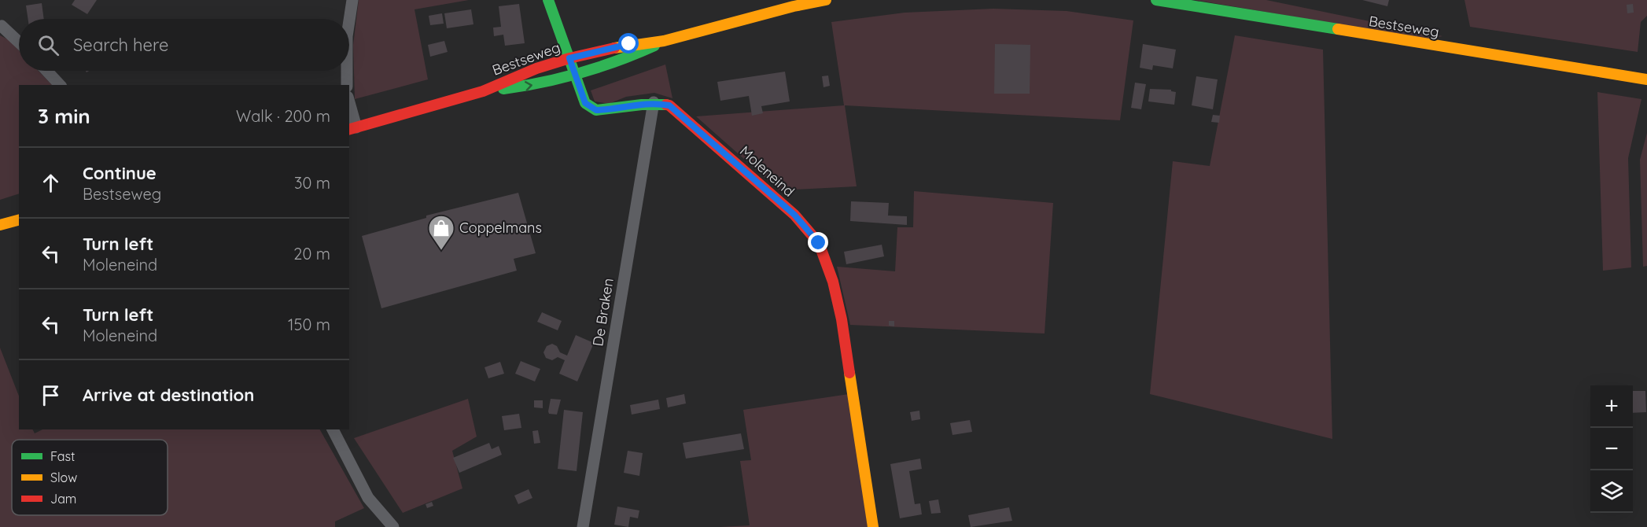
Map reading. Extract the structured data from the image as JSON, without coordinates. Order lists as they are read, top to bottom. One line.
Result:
{"streets":{"main road":["Bestseweg","Moleneind"],"street":["De Braken"]},"crossings":[["Bestseweg","Moleneind"],["Moleneind","De Braken"]],"places":{"shop":["Coppelmans"]},"legend":["Fast","Slow","Jam"],"page":{"search":"Search here","heading":["3 min","Walk · 200 m"],"list":[["Continue","Bestseweg","30 m"],["Turn left","Moleneind","20 m"],["Turn left","Moleneind","150 m"],"Arrive at destination"],"map_buttons":["+","−"]}}
